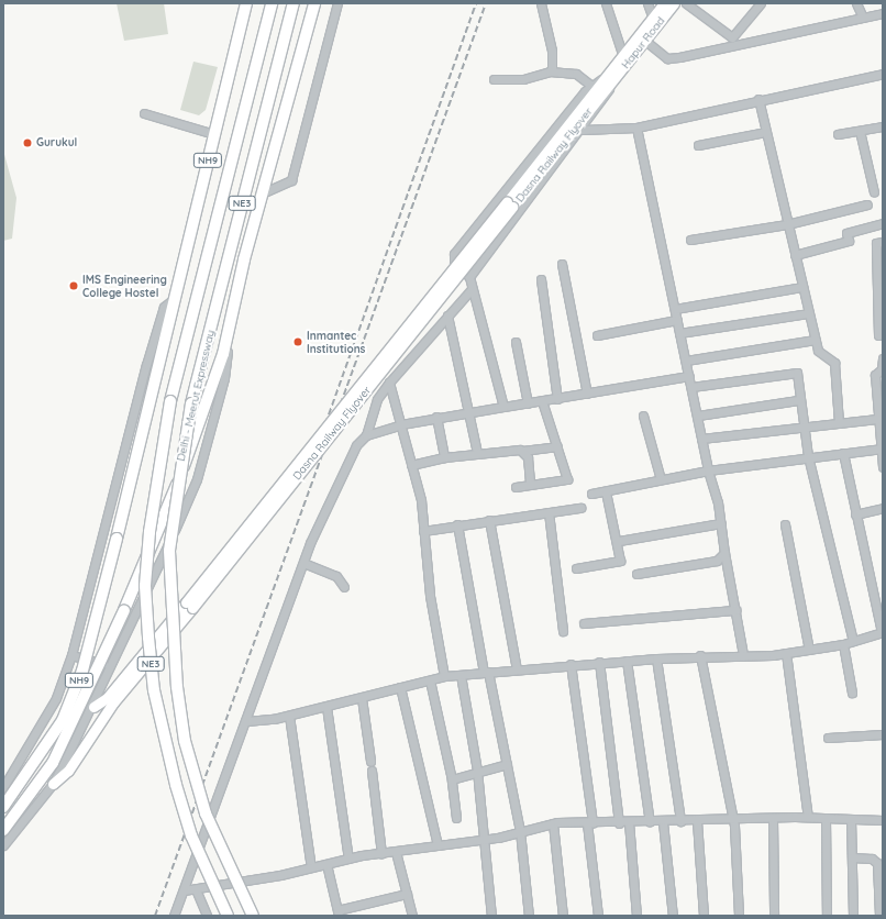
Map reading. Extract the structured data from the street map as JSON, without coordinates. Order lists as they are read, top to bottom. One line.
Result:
{"streets":{"highway":["NH9","NE3","Delhi - Meerut Expressway"],"main road":["Hapur Road","Dasna Railway Flyover"]},"crossings":[["Hapur Road","Dasna Railway Flyover"]],"places":["Gurukul","IMS Engineering College Hostel","Inmantec Institutions"]}
